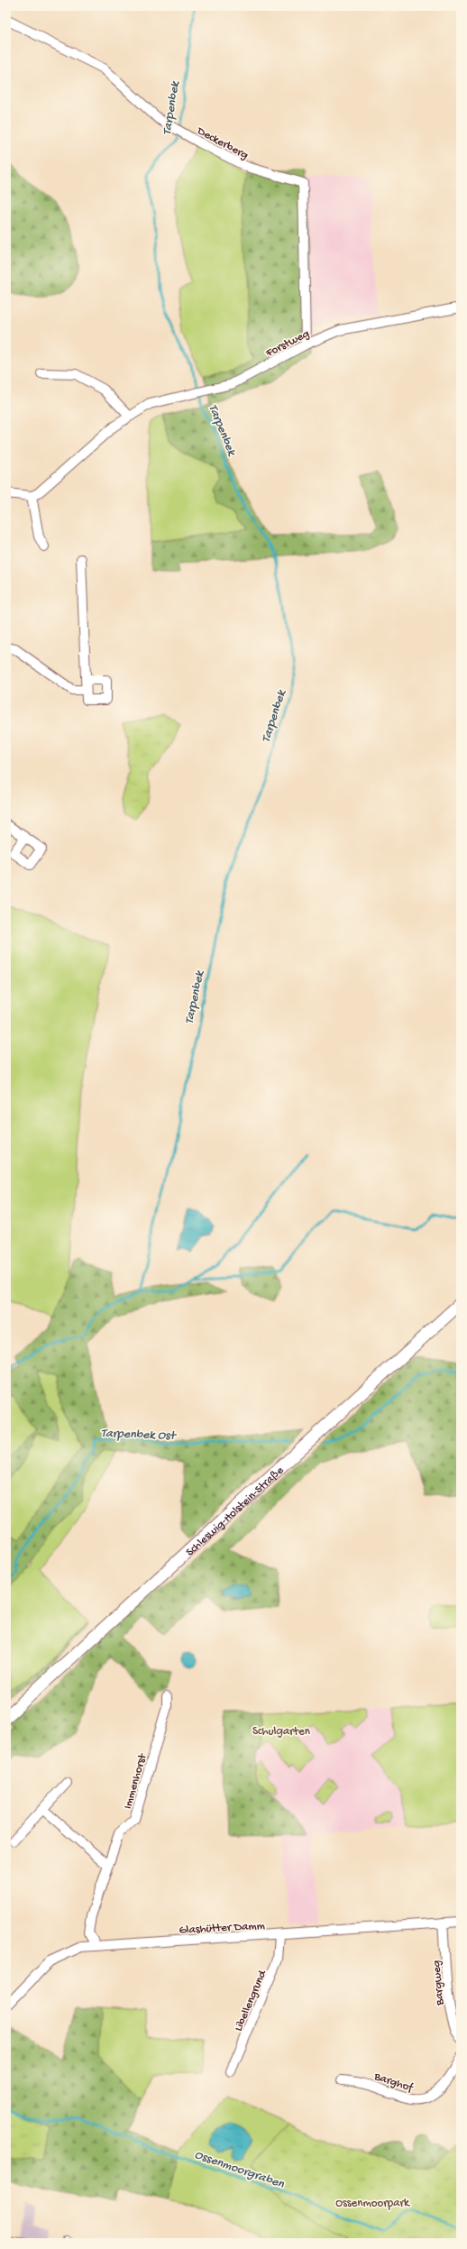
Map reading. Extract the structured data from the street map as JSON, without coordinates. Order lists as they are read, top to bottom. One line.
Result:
{"streets":{"main road":["Schleswig-Holstein-Straße"],"street":["Deckerberg","Forstweg","Immenhorst","Glashütter Damm","Bargweg","Libellengrund","Barghof"]},"crossings":[["Deckerberg","Forstweg"],["Immenhorst","Glashütter Damm"],["Glashütter Damm","Bargweg"],["Glashütter Damm","Libellengrund"]],"water":["Tarpenbek","Tarpenbek Ost","Ossenmoorgraben"],"parks":["Schulgarten","Ossenmoorpark"]}
